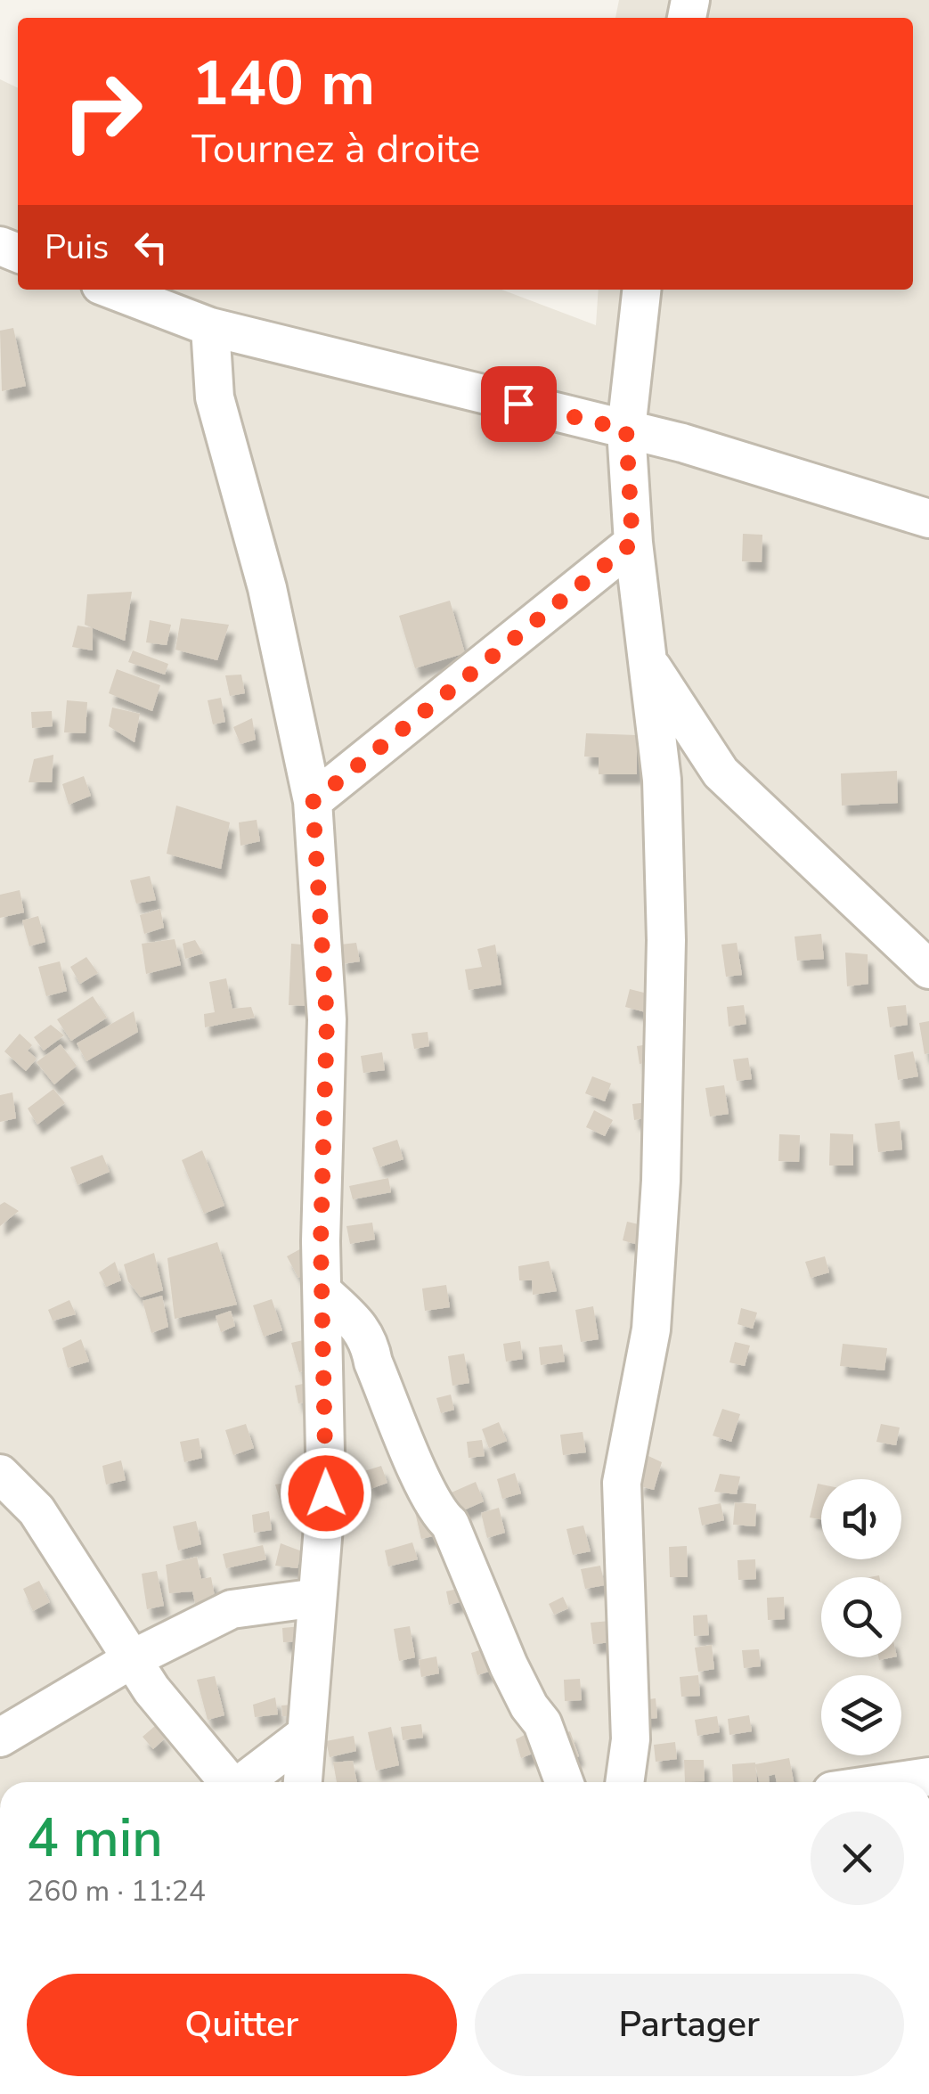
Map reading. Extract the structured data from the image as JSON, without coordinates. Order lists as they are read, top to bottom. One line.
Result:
{"page":{"turn":["140 m","Tournez à droite"],"then":"Puis","heading":["4 min","260 m · 11:24"],"buttons":["Quitter","Partager"]}}
